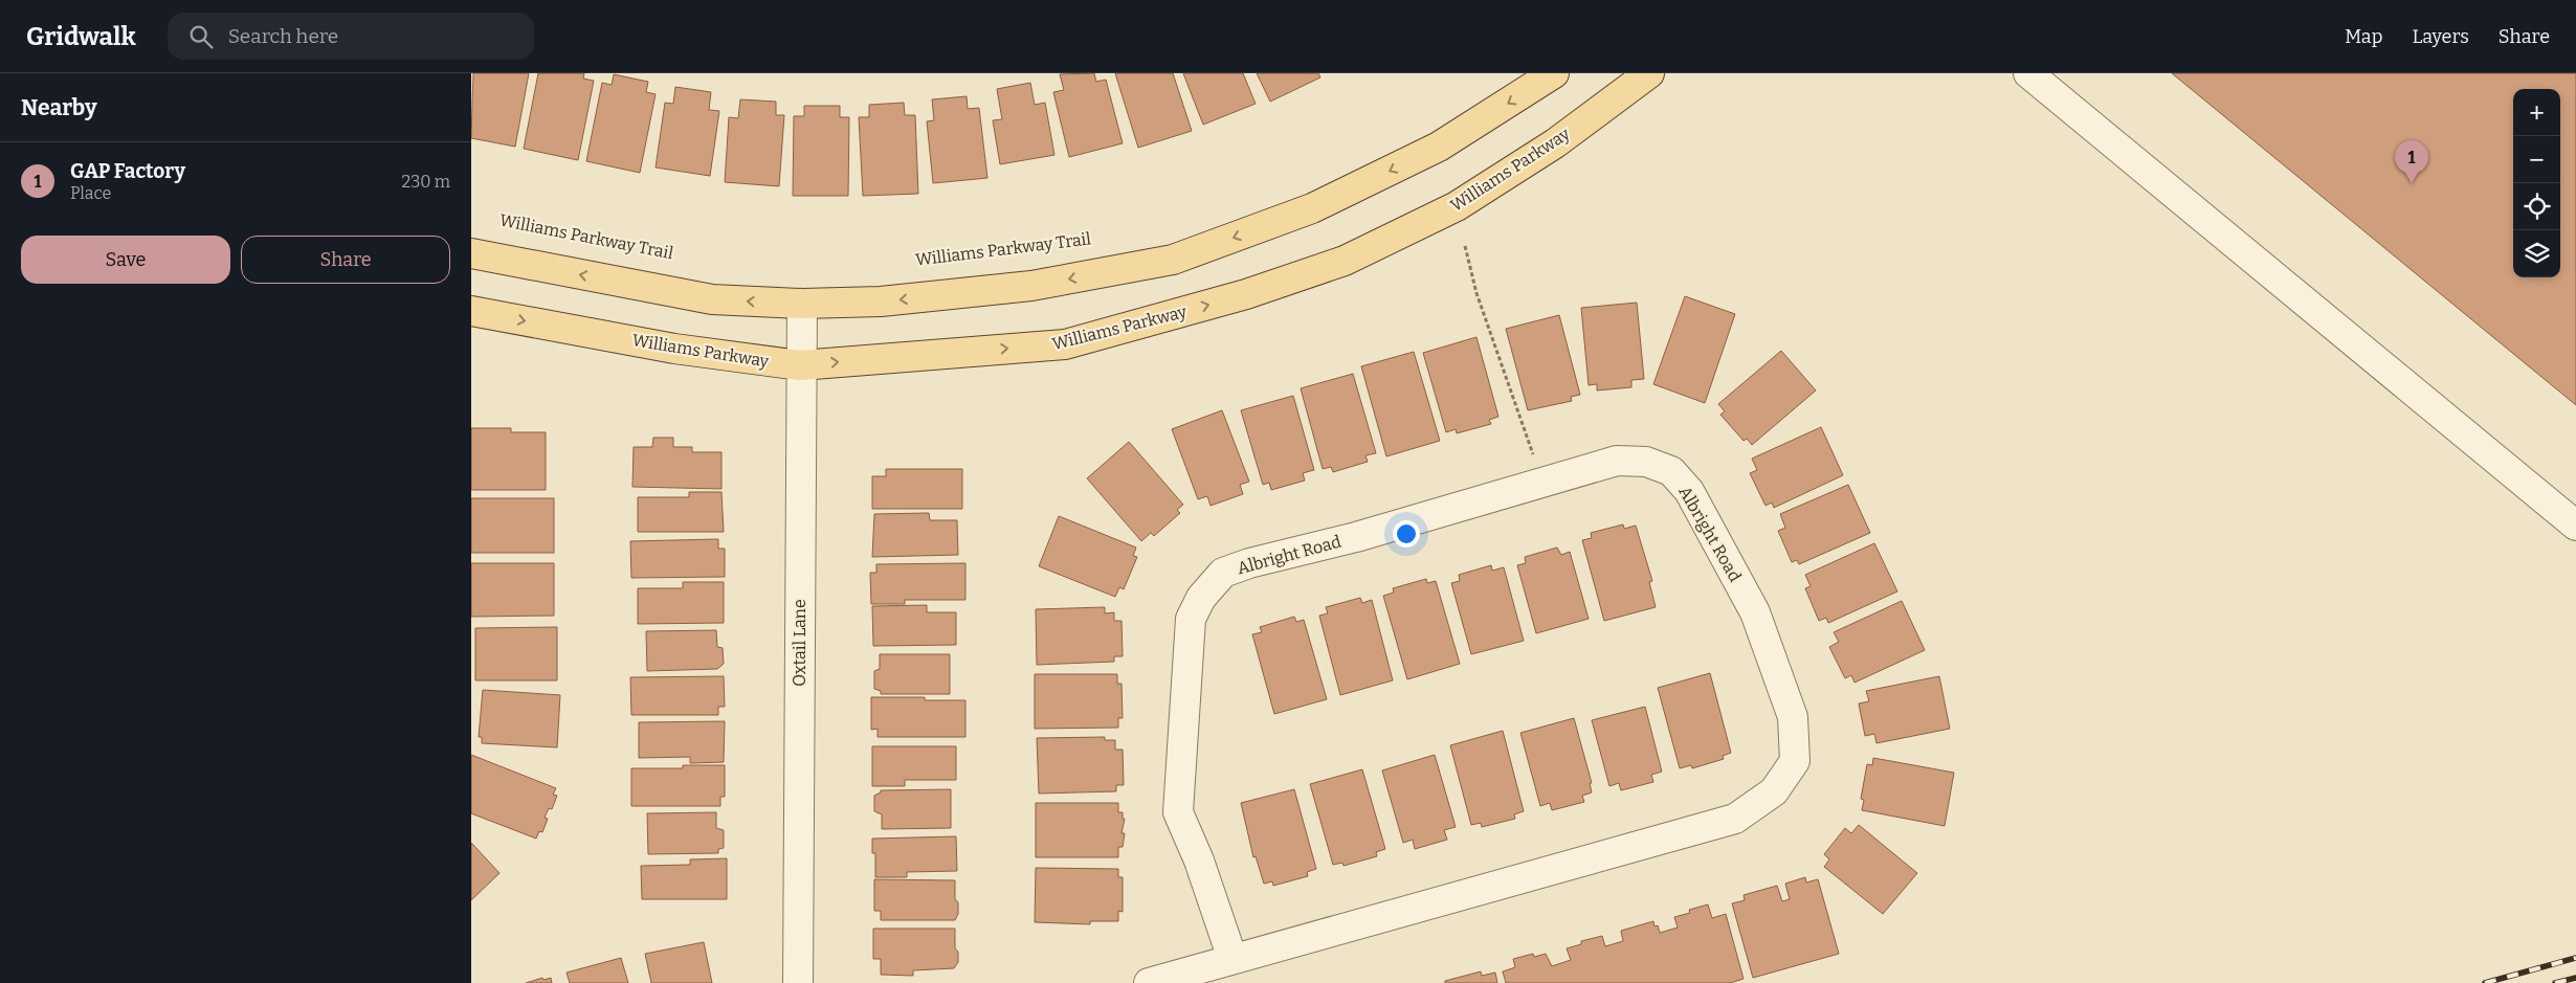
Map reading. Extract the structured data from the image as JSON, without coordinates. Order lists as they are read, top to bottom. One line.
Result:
{"streets":{"main road":["Williams Parkway"],"street":["Albright Road","Oxtail Lane"]},"crossings":[["Williams Parkway","Oxtail Lane"]],"page":{"header":"Gridwalk","search":"Search here","nav":["Map","Layers","Share"],"heading":"Nearby","map_buttons":["+","−"],"pins":"1","list":[{"mark":"1","name":"GAP Factory","note":"Place","value":"230 m"}],"buttons":["Save","Share"]}}
